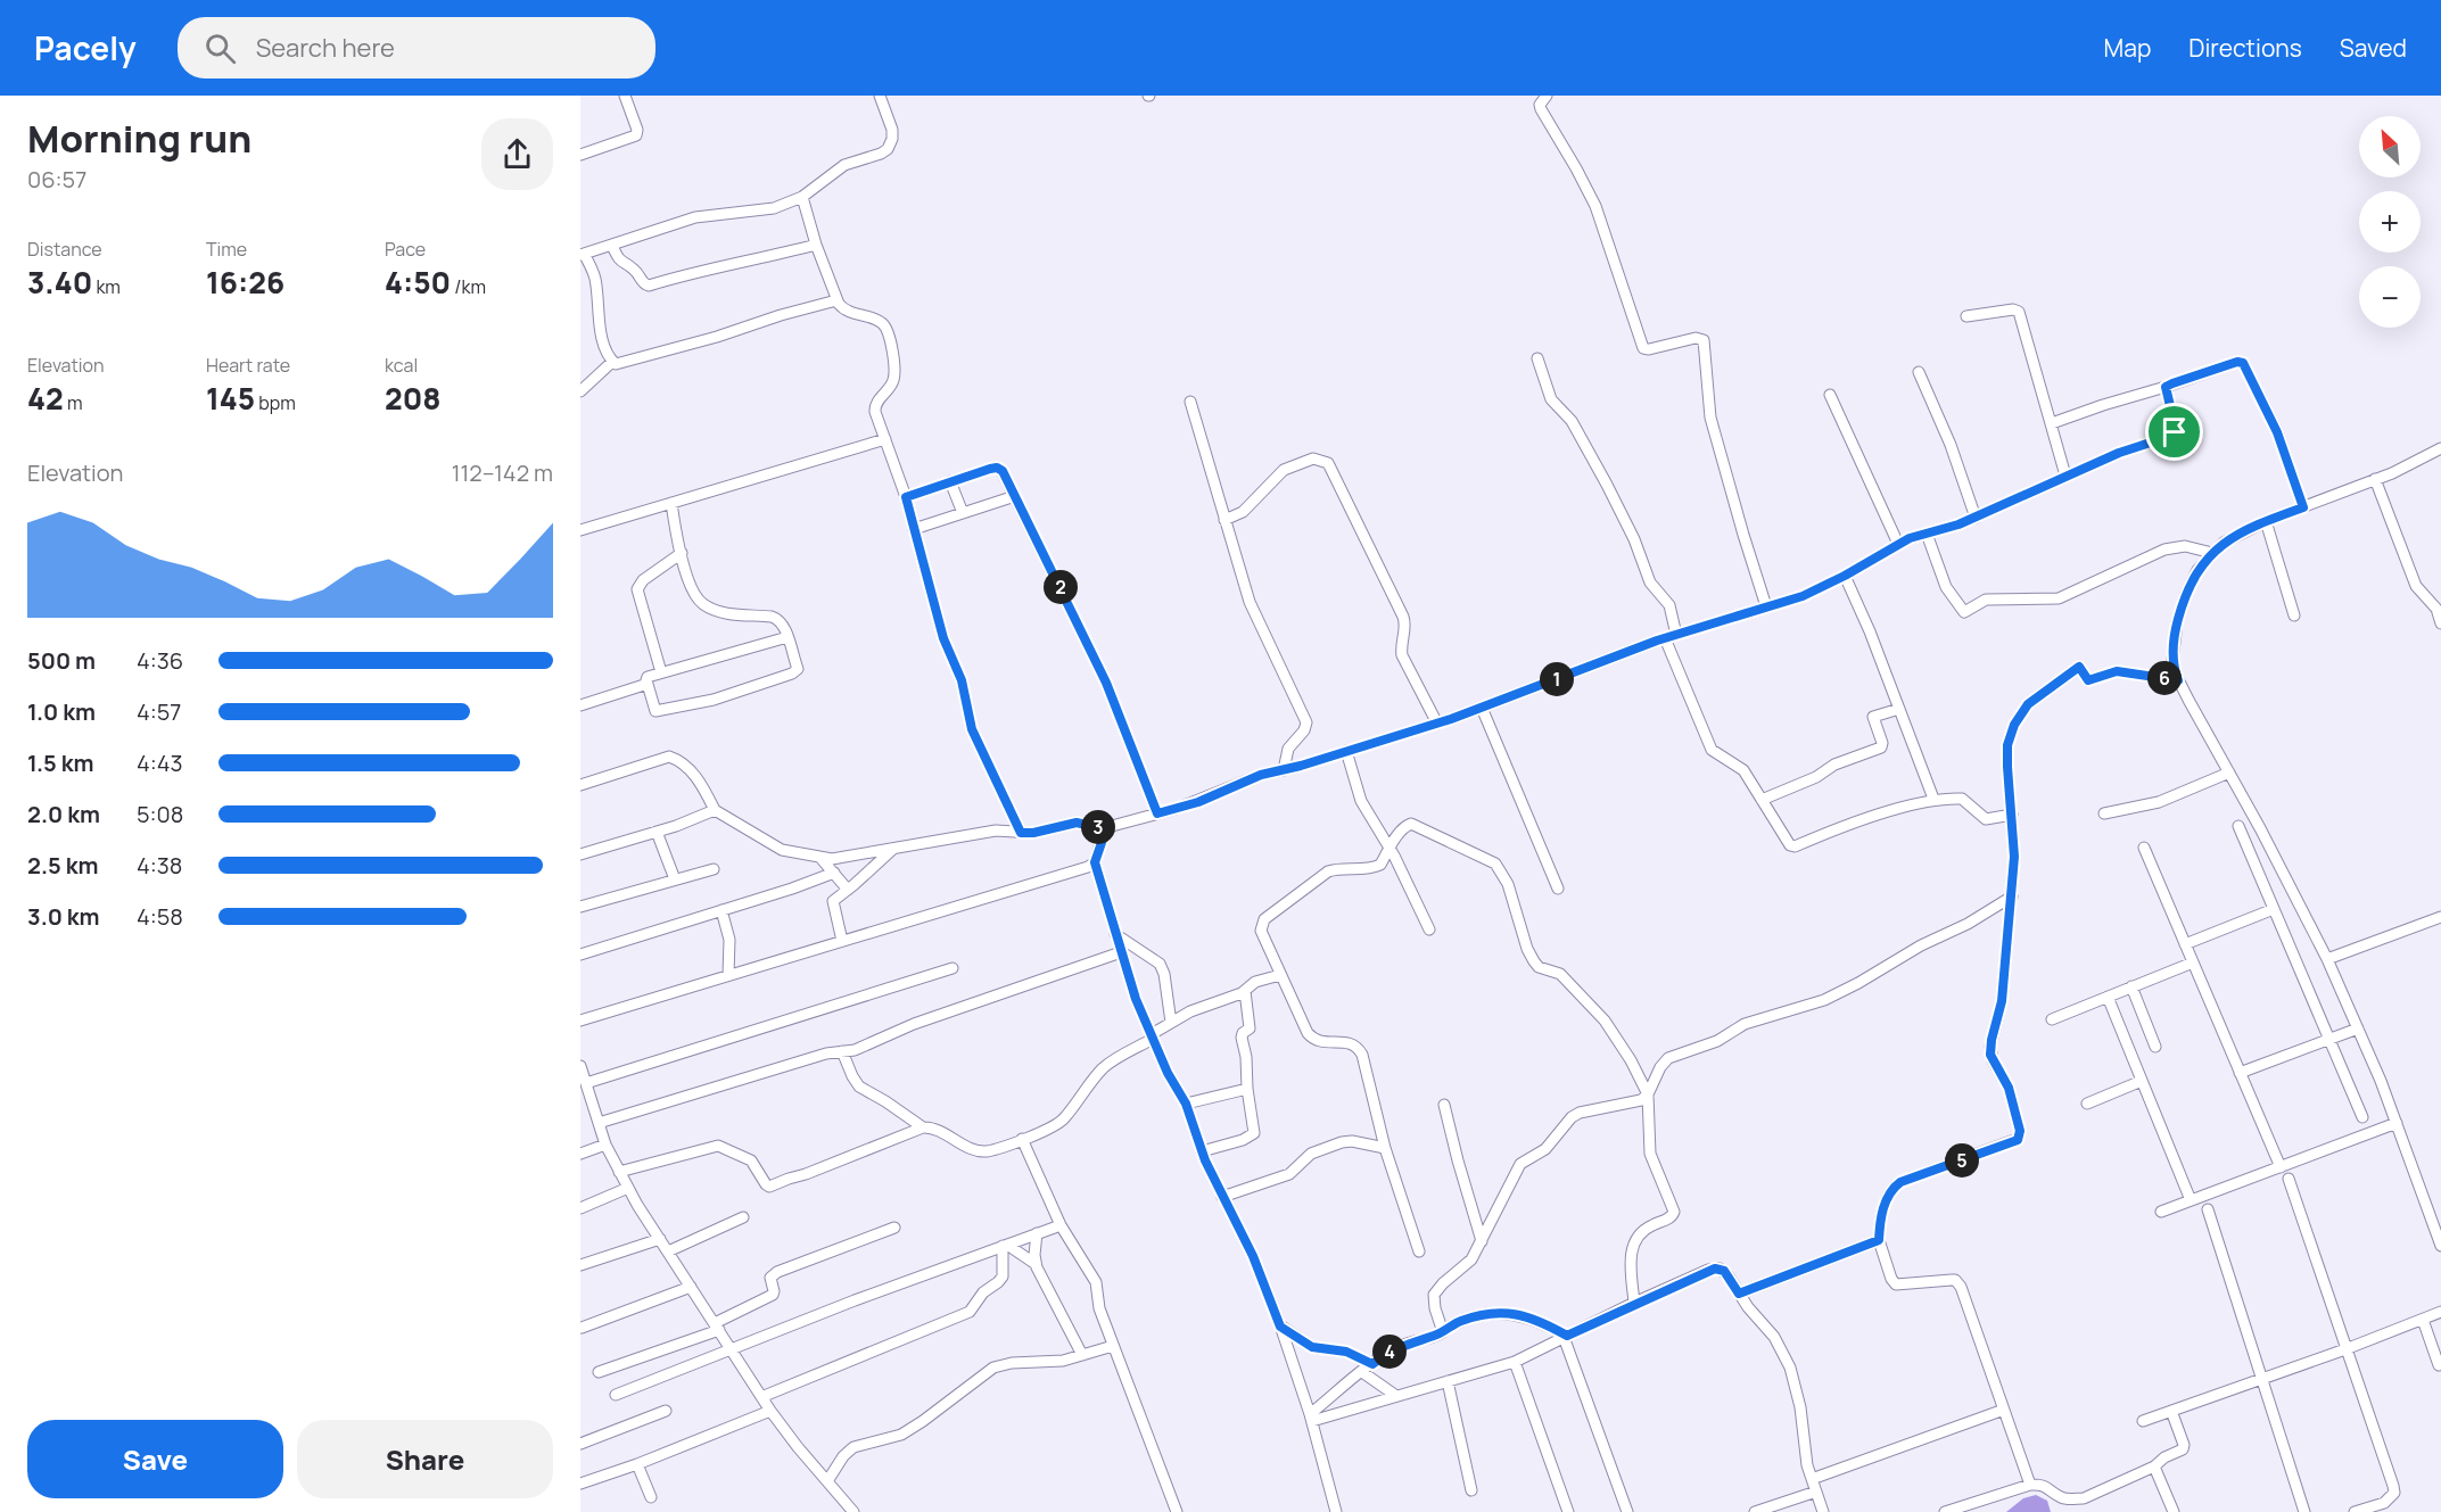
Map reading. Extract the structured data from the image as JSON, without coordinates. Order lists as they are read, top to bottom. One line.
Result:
{"north":"top left","page":{"header":"Pacely","search":"Search here","nav":["Map","Directions","Saved"],"heading":["Morning run","06:57"],"map_buttons":["+","−"],"stats":[["Distance","3.40 km"],["Time","16:26"],["Pace","4:50 /km"],["Elevation","42 m"],["Heart rate","145 bpm"],["kcal","208"]],"chart":["Elevation","112–142 m"],"pins":["2","6","1","3","5","4"],"list":[{"name":"500 m","note":"4:36"},{"name":"1.0 km","note":"4:57"},{"name":"1.5 km","note":"4:43"},{"name":"2.0 km","note":"5:08"},{"name":"2.5 km","note":"4:38"},{"name":"3.0 km","note":"4:58"}],"buttons":["Save","Share"]}}
